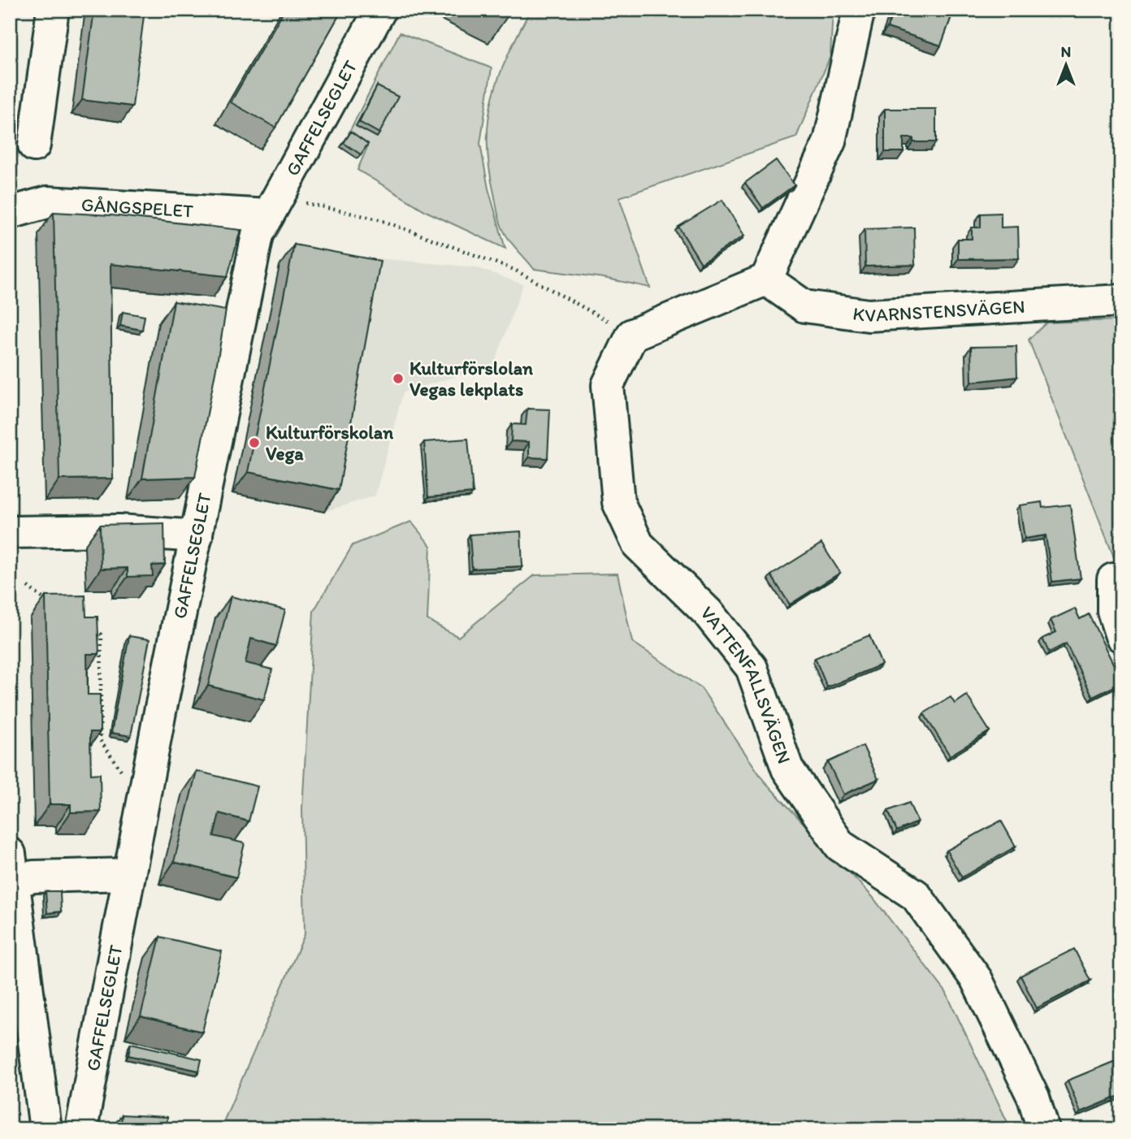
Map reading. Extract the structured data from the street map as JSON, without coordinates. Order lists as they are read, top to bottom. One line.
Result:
{"streets":{"street":["GAFFELSEGLET","GÅNGSPELET","KVARNSTENSVÄGEN","VATTENFALLSVÄGEN"]},"crossings":[["GAFFELSEGLET","GÅNGSPELET"]],"places":["Kulturförslolan Vegas lekplats","Kulturförskolan Vega"],"north":"top"}
